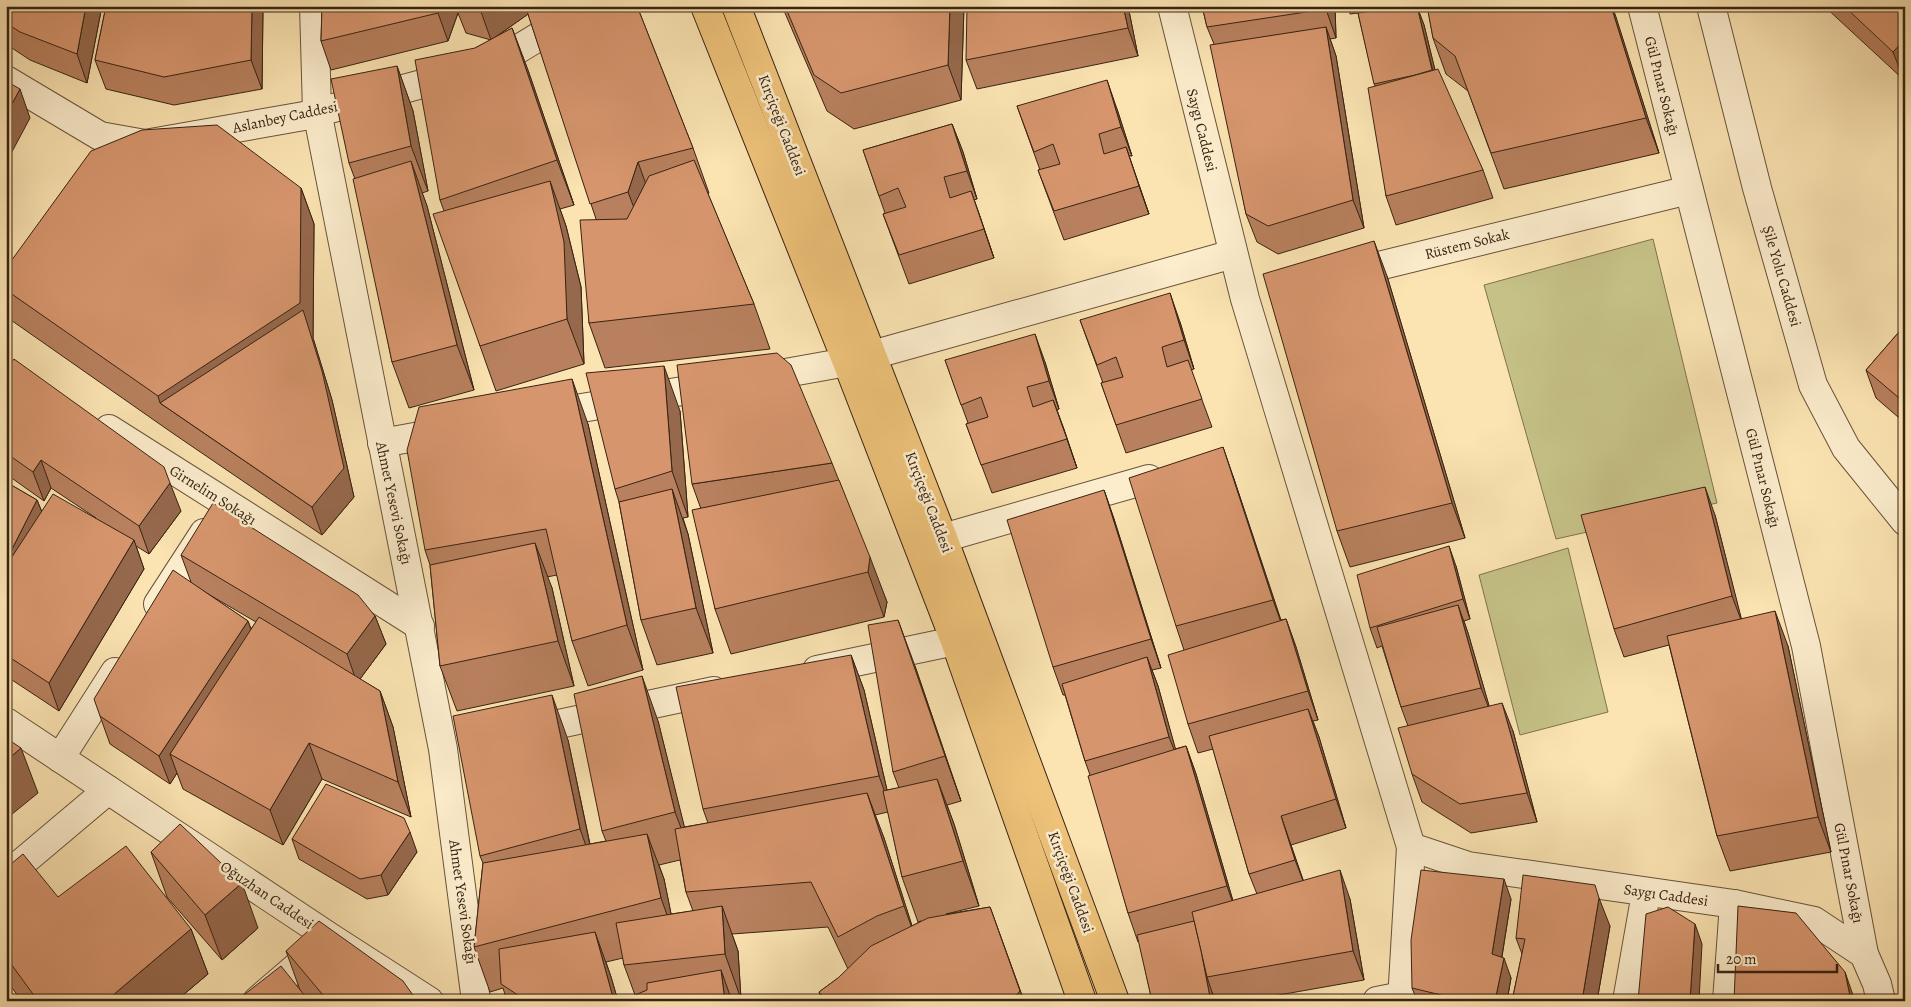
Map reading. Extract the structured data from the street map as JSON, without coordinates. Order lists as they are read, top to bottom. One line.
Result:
{"streets":{"main road":["Kırçiçeği Caddesi"],"street":["Gül Pınar Sokağı","Aslanbey Caddesi","Saygı Caddesi","Rüstem Sokak","Şile Yolu Caddesi","Girnelim Sokağı","Ahmet Yesevi Sokağı","Oğuzhan Caddesi"]},"crossings":[["Gül Pınar Sokağı","Saygı Caddesi"],["Gül Pınar Sokağı","Rüstem Sokak"],["Aslanbey Caddesi","Ahmet Yesevi Sokağı"],["Girnelim Sokağı","Ahmet Yesevi Sokağı"]],"scale_bar":"20 m"}
